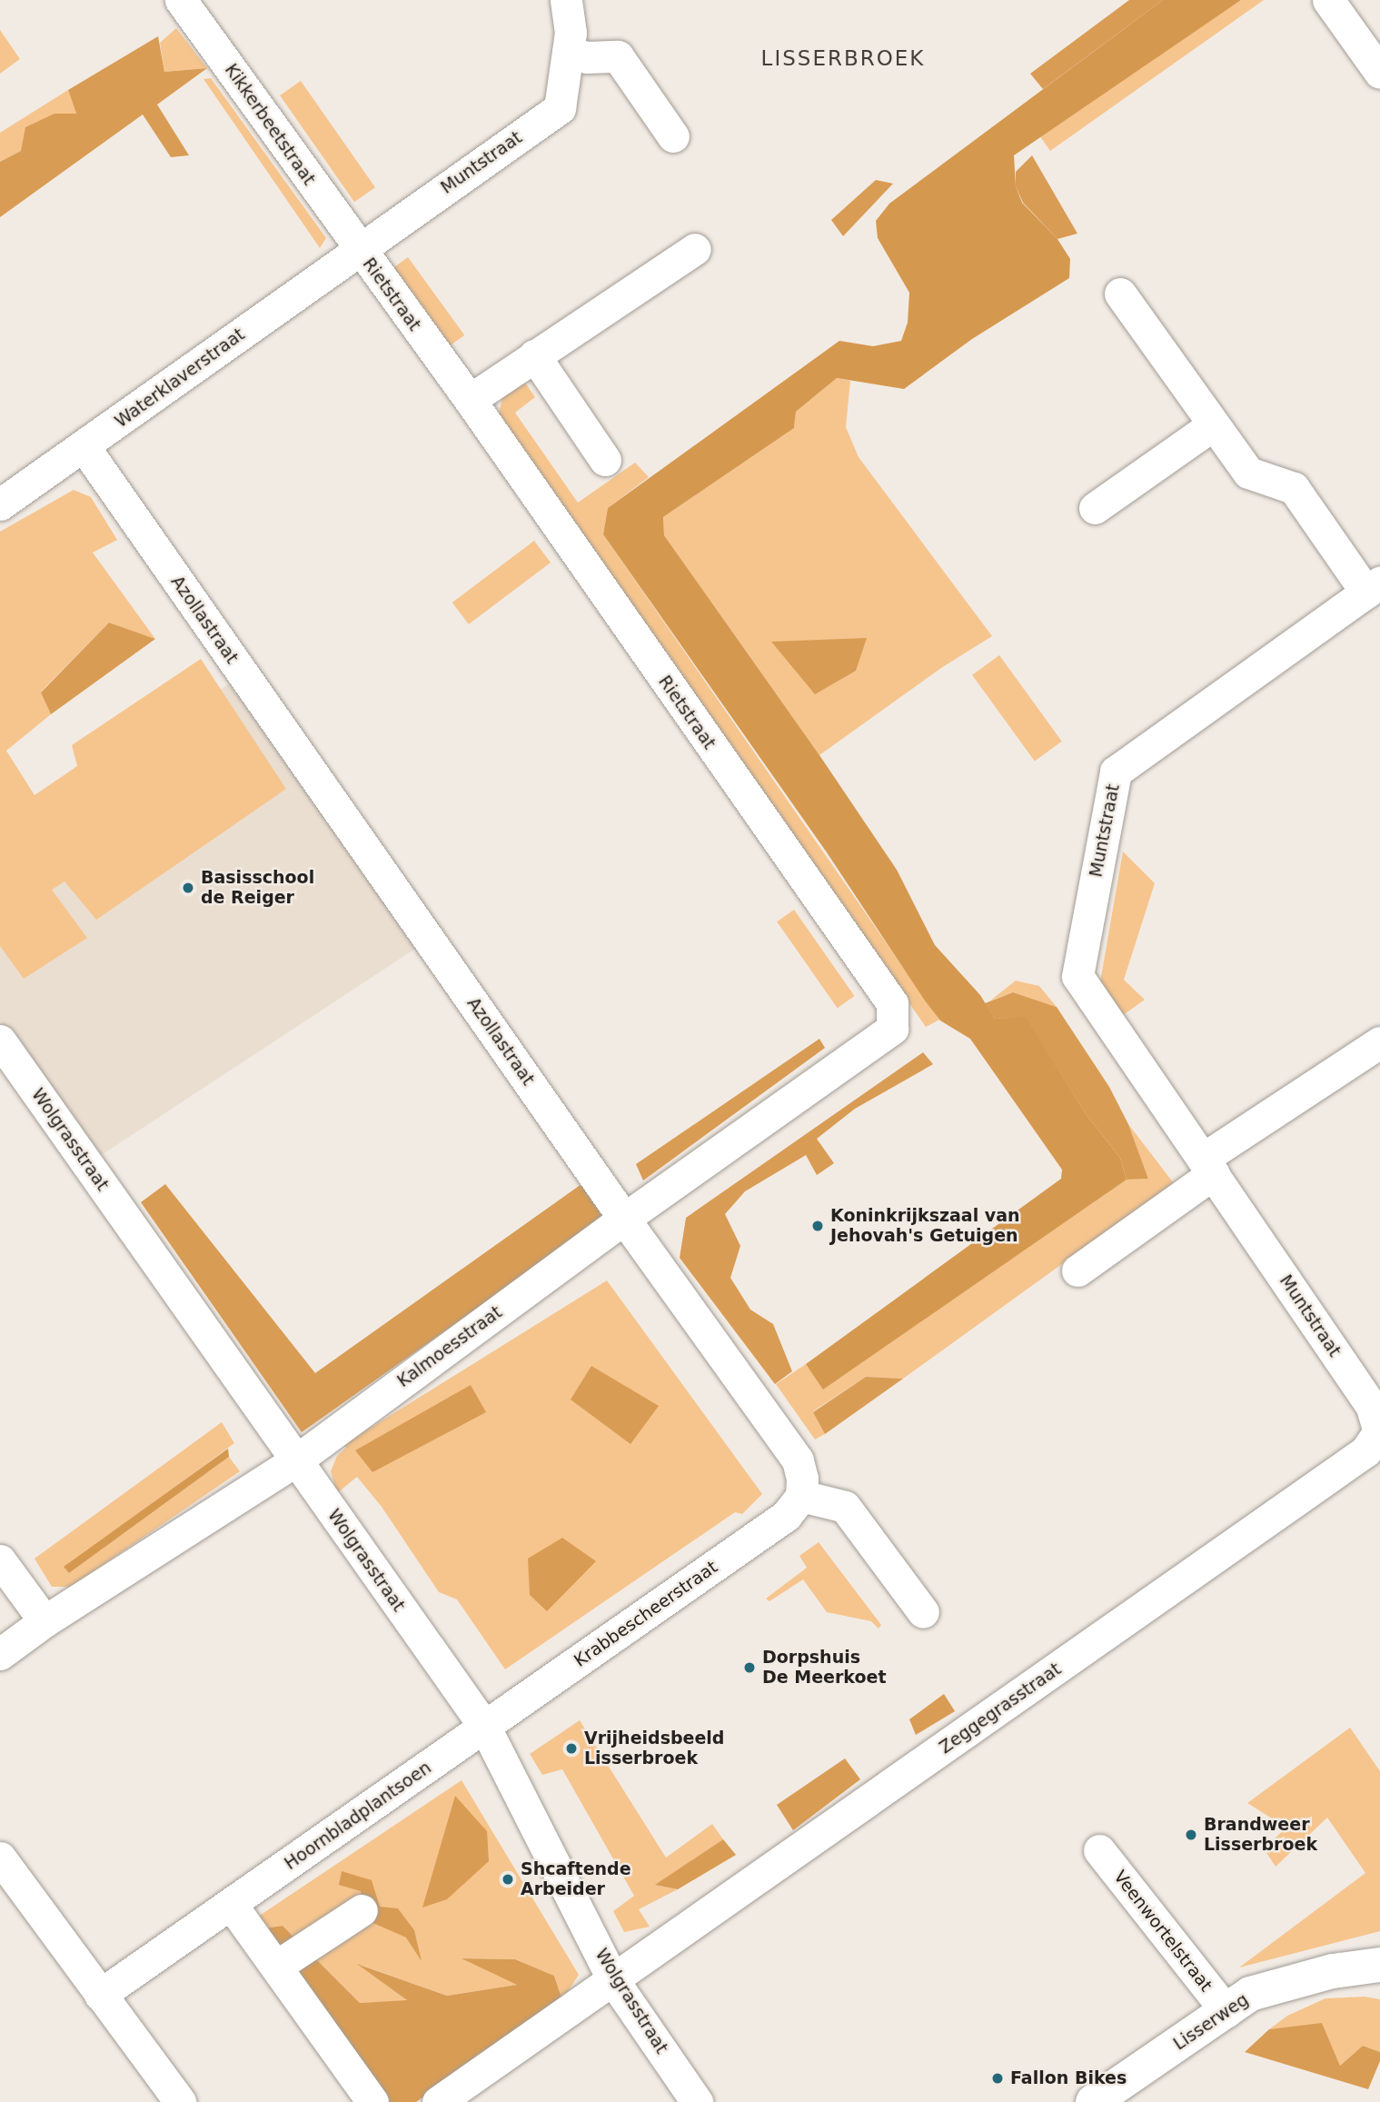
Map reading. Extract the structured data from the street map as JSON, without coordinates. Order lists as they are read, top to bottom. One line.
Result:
{"streets":{"street":["Kikkerbeetstraat","Muntstraat","Rietstraat","Waterklaverstraat","Azollastraat","Wolgrasstraat","Kalmoesstraat","Krabbescheerstraat","Zeggegrasstraat","Hoornbladplantsoen","Veenwortelstraat","Lisserweg"]},"crossings":[["Kikkerbeetstraat","Muntstraat"],["Kikkerbeetstraat","Rietstraat"],["Kikkerbeetstraat","Waterklaverstraat"],["Muntstraat","Rietstraat"],["Muntstraat","Waterklaverstraat"],["Muntstraat","Zeggegrasstraat"],["Rietstraat","Waterklaverstraat"],["Rietstraat","Kalmoesstraat"],["Waterklaverstraat","Azollastraat"],["Azollastraat","Kalmoesstraat"],["Azollastraat","Krabbescheerstraat"],["Wolgrasstraat","Kalmoesstraat"],["Wolgrasstraat","Krabbescheerstraat"],["Wolgrasstraat","Zeggegrasstraat"],["Wolgrasstraat","Hoornbladplantsoen"],["Krabbescheerstraat","Hoornbladplantsoen"],["Veenwortelstraat","Lisserweg"]],"districts":["LISSERBROEK"],"places":["Basisschool de Reiger","Koninkrijkszaal van Jehovah's Getuigen","Dorpshuis De Meerkoet","Vrijheidsbeeld Lisserbroek","Brandweer Lisserbroek","Shcaftende Arbeider","Fallon Bikes"]}
